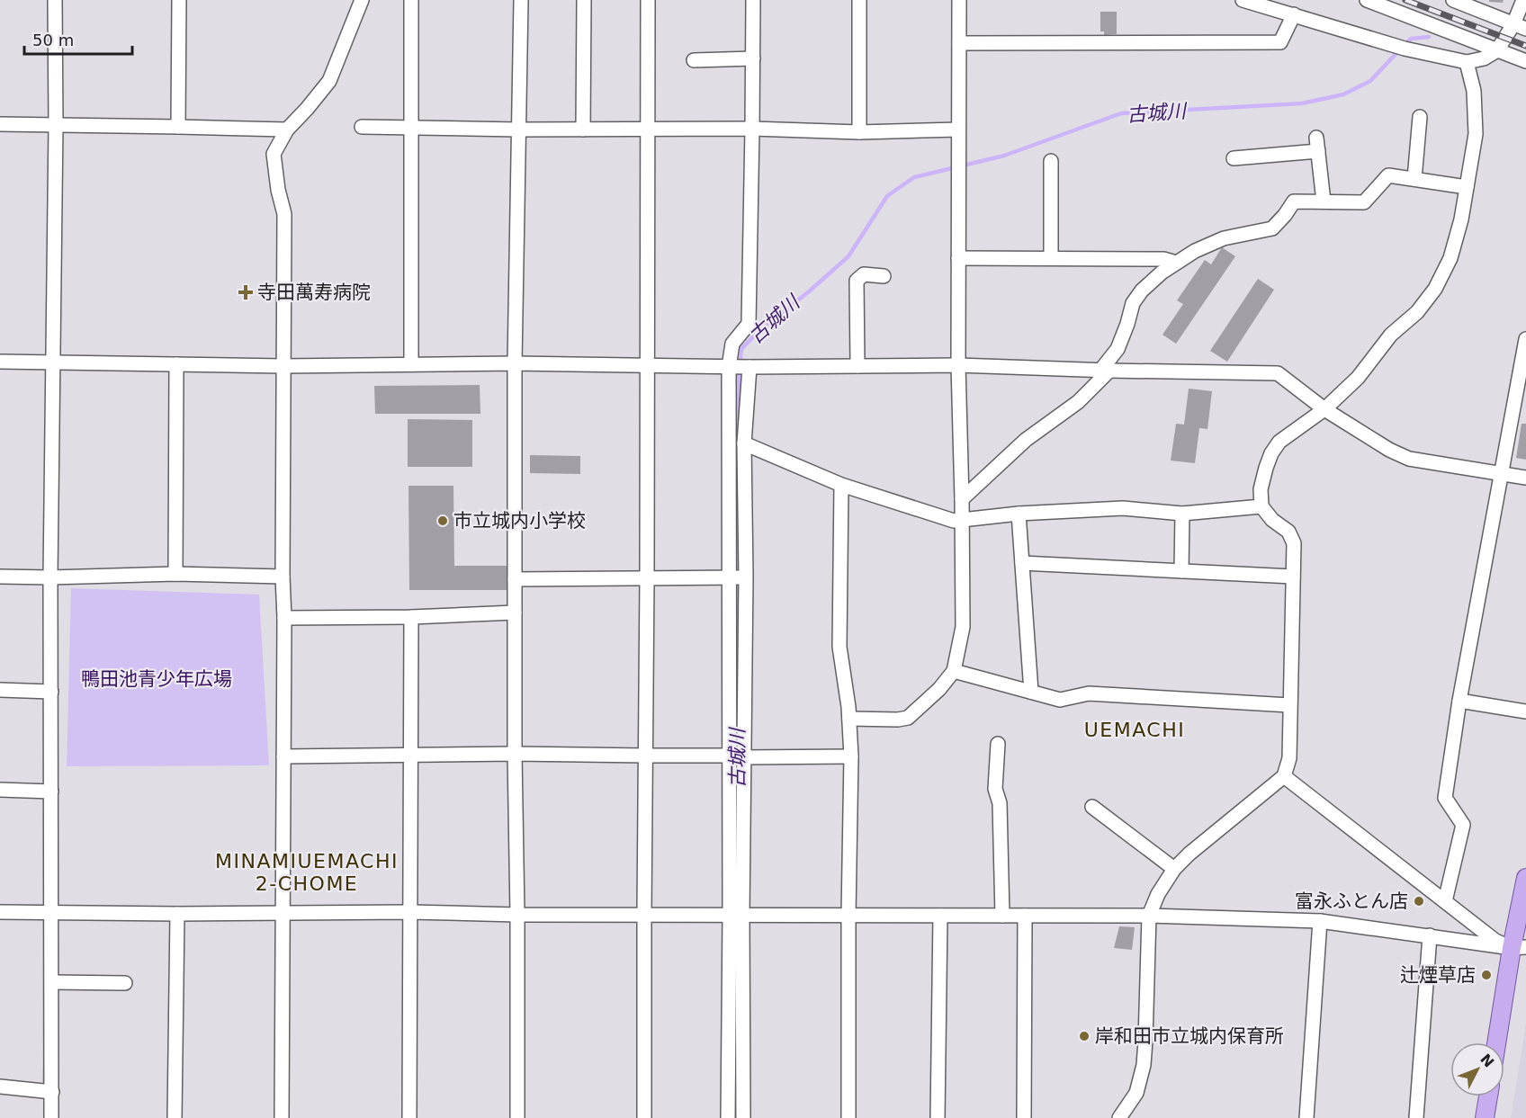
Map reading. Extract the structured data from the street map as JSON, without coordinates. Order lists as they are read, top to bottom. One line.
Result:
{"districts":["UEMACHI","MINAMIUEMACHI 2-CHOME"],"water":["古城川"],"parks":["鴨田池青少年広場"],"places":{"health":["寺田萬寿病院"],"other":["市立城内小学校","富永ふとん店","辻煙草店","岸和田市立城内保育所"]},"scale_bar":"50 m","north":"top right"}
